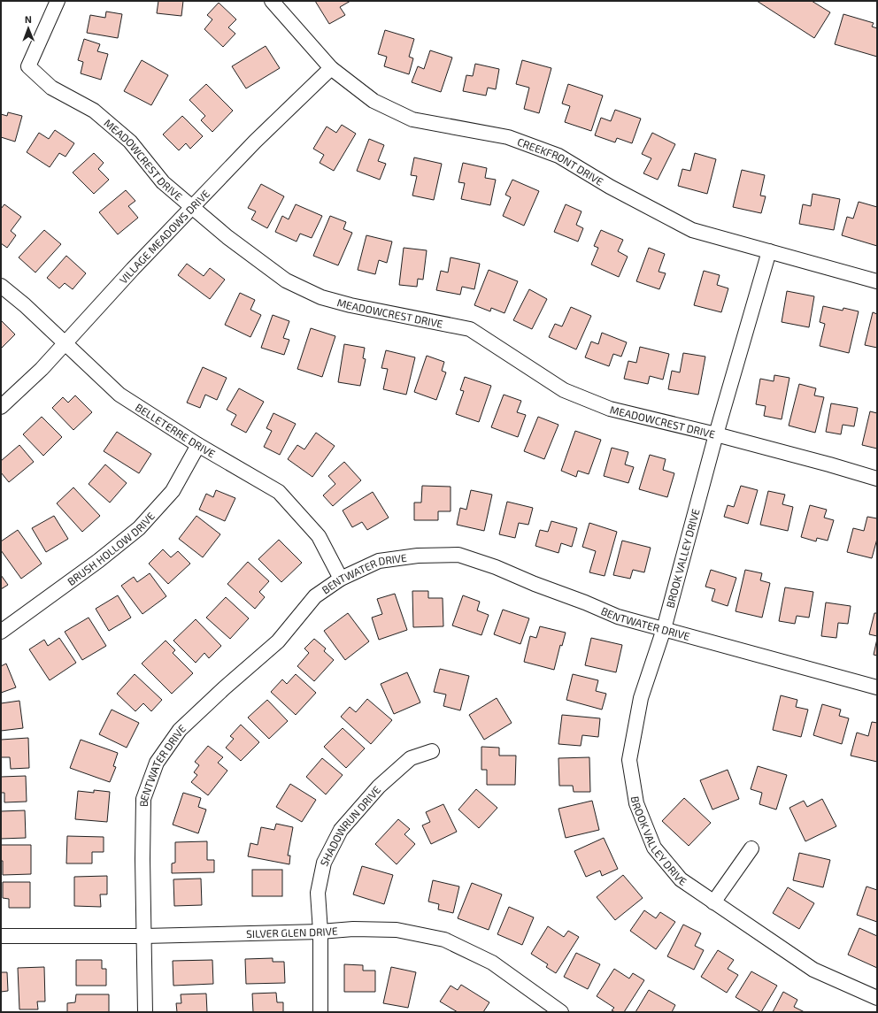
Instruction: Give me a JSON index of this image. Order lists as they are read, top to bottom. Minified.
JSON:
{"streets":{"street":["MEADOWCREST DRIVE","CREEKFRONT DRIVE","VILLAGE MEADOWS DRIVE","BELLETERRE DRIVE","BRUSH HOLLOW DRIVE","BROOK VALLEY DRIVE","BENTWATER DRIVE","SHADOWRUN DRIVE","SILVER GLEN DRIVE"]},"crossings":[["MEADOWCREST DRIVE","VILLAGE MEADOWS DRIVE"],["MEADOWCREST DRIVE","BROOK VALLEY DRIVE"],["CREEKFRONT DRIVE","VILLAGE MEADOWS DRIVE"],["CREEKFRONT DRIVE","BROOK VALLEY DRIVE"],["VILLAGE MEADOWS DRIVE","BELLETERRE DRIVE"],["BELLETERRE DRIVE","BRUSH HOLLOW DRIVE"],["BELLETERRE DRIVE","BENTWATER DRIVE"],["BROOK VALLEY DRIVE","BENTWATER DRIVE"],["BENTWATER DRIVE","SILVER GLEN DRIVE"],["SHADOWRUN DRIVE","SILVER GLEN DRIVE"]],"north":"top"}
